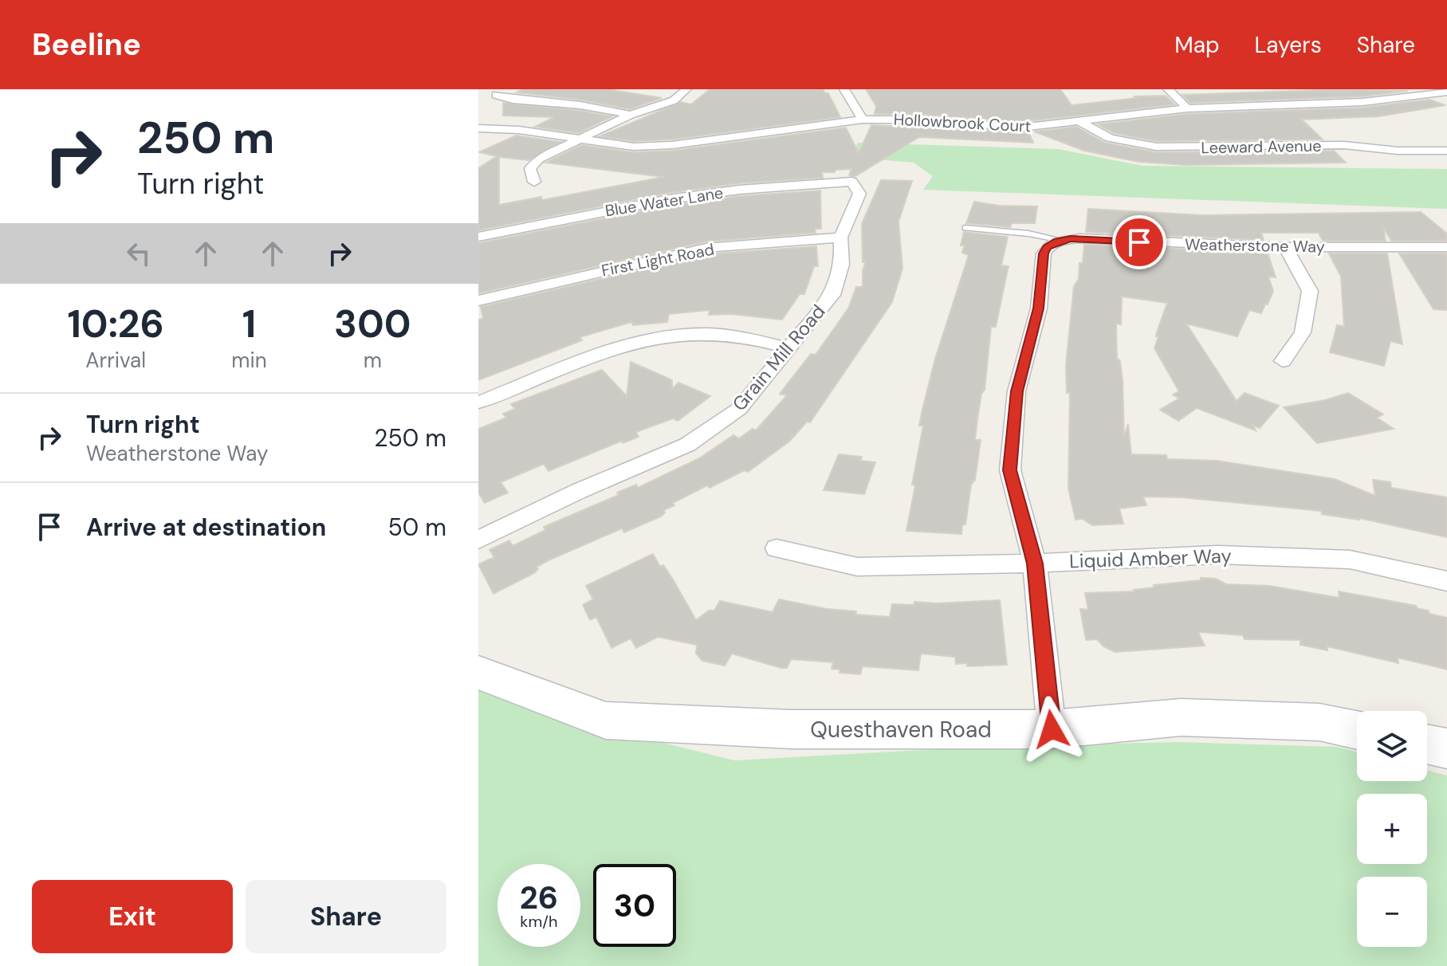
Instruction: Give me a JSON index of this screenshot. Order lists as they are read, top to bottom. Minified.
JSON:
{"streets":{"street":["Hollowbrook Court","Leeward Avenue","Blue Water Lane","Weatherstone Way","First Light Road","Grain Mill Road","Liquid Amber Way","Questhaven Road"]},"crossings":[["Hollowbrook Court","Leeward Avenue"],["Blue Water Lane","Grain Mill Road"],["First Light Road","Grain Mill Road"]],"page":{"header":"Beeline","nav":["Map","Layers","Share"],"turn":["250 m","Turn right"],"eta":["10:26","Arrival","1","min","300","m"],"list":[{"name":"Turn right","note":"Weatherstone Way","value":"250 m"},{"name":"Arrive at destination","value":"50 m"}],"map_buttons":["+","−"],"speed":"26 km/h","limit":"30","buttons":["Exit","Share"]}}
